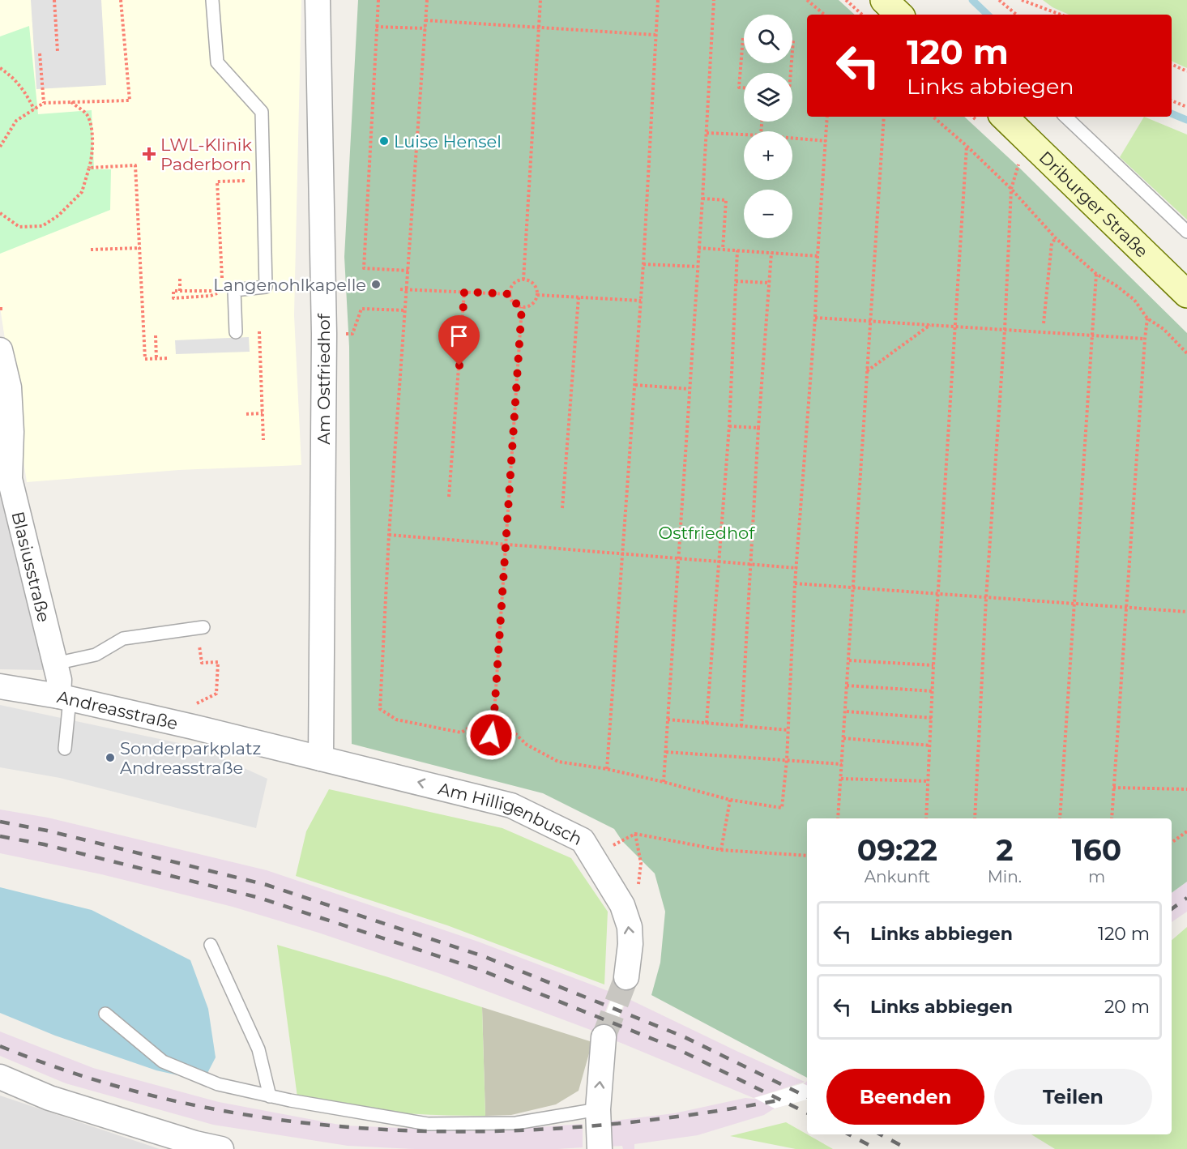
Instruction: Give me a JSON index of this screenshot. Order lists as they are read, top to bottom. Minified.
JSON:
{"streets":{"main road":["Driburger Straße"],"street":["Am Ostfriedhof","Blasiusstraße","Andreasstraße","Am Hilligenbusch"]},"crossings":[["Am Ostfriedhof","Andreasstraße"],["Am Ostfriedhof","Am Hilligenbusch"],["Blasiusstraße","Andreasstraße"],["Andreasstraße","Am Hilligenbusch"]],"one_way":["Am Hilligenbusch"],"parks":["Ostfriedhof"],"places":{"other":["Luise Hensel","Langenohlkapelle","Sonderparkplatz Andreasstraße"],"health":["LWL-Klinik Paderborn"]},"page":{"map_buttons":["+","−"],"turn":["120 m","Links abbiegen"],"eta":["09:22","Ankunft","2","Min.","160","m"],"list":[{"name":"Links abbiegen","value":"120 m"},{"name":"Links abbiegen","value":"20 m"}],"buttons":["Beenden","Teilen"]}}
